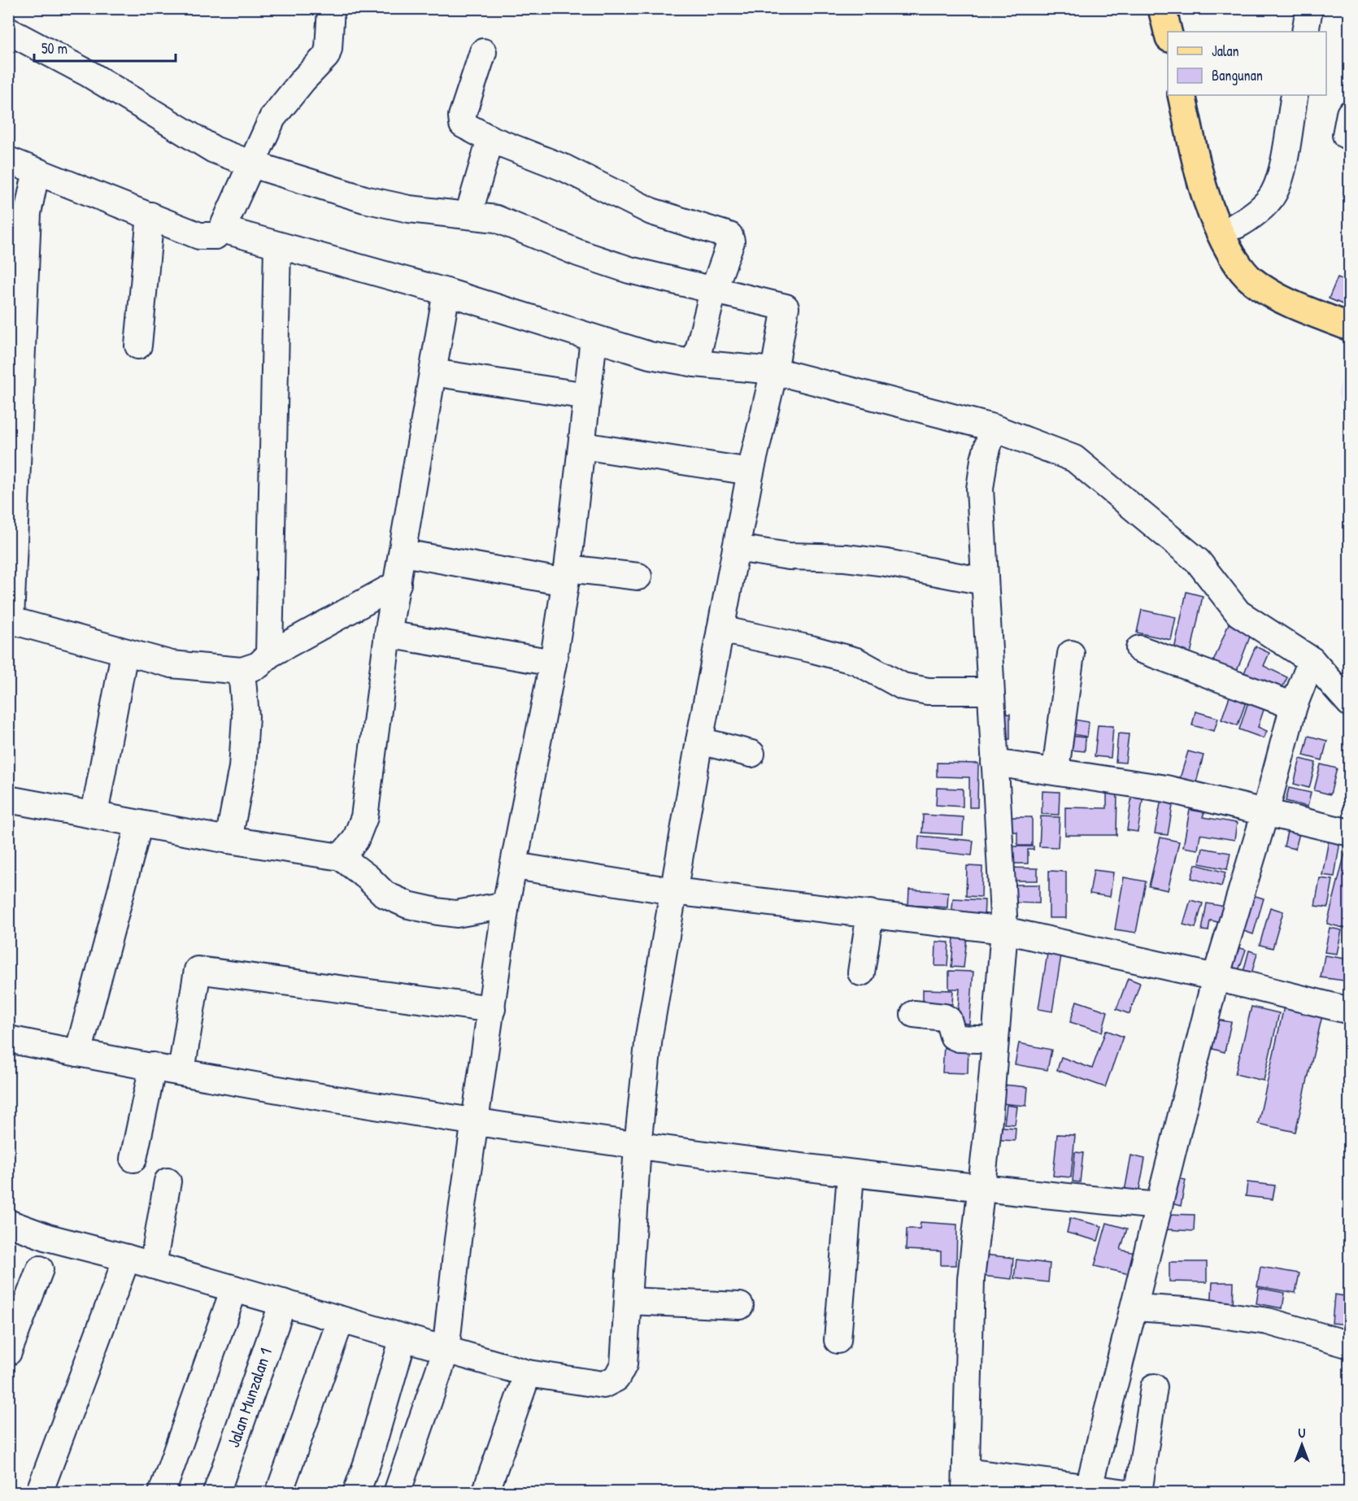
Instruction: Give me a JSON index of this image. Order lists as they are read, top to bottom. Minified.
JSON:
{"streets":{"street":["Jalan Munzalan 1"]},"legend":["Jalan","Bangunan"],"scale_bar":"50 m","north":"top"}
